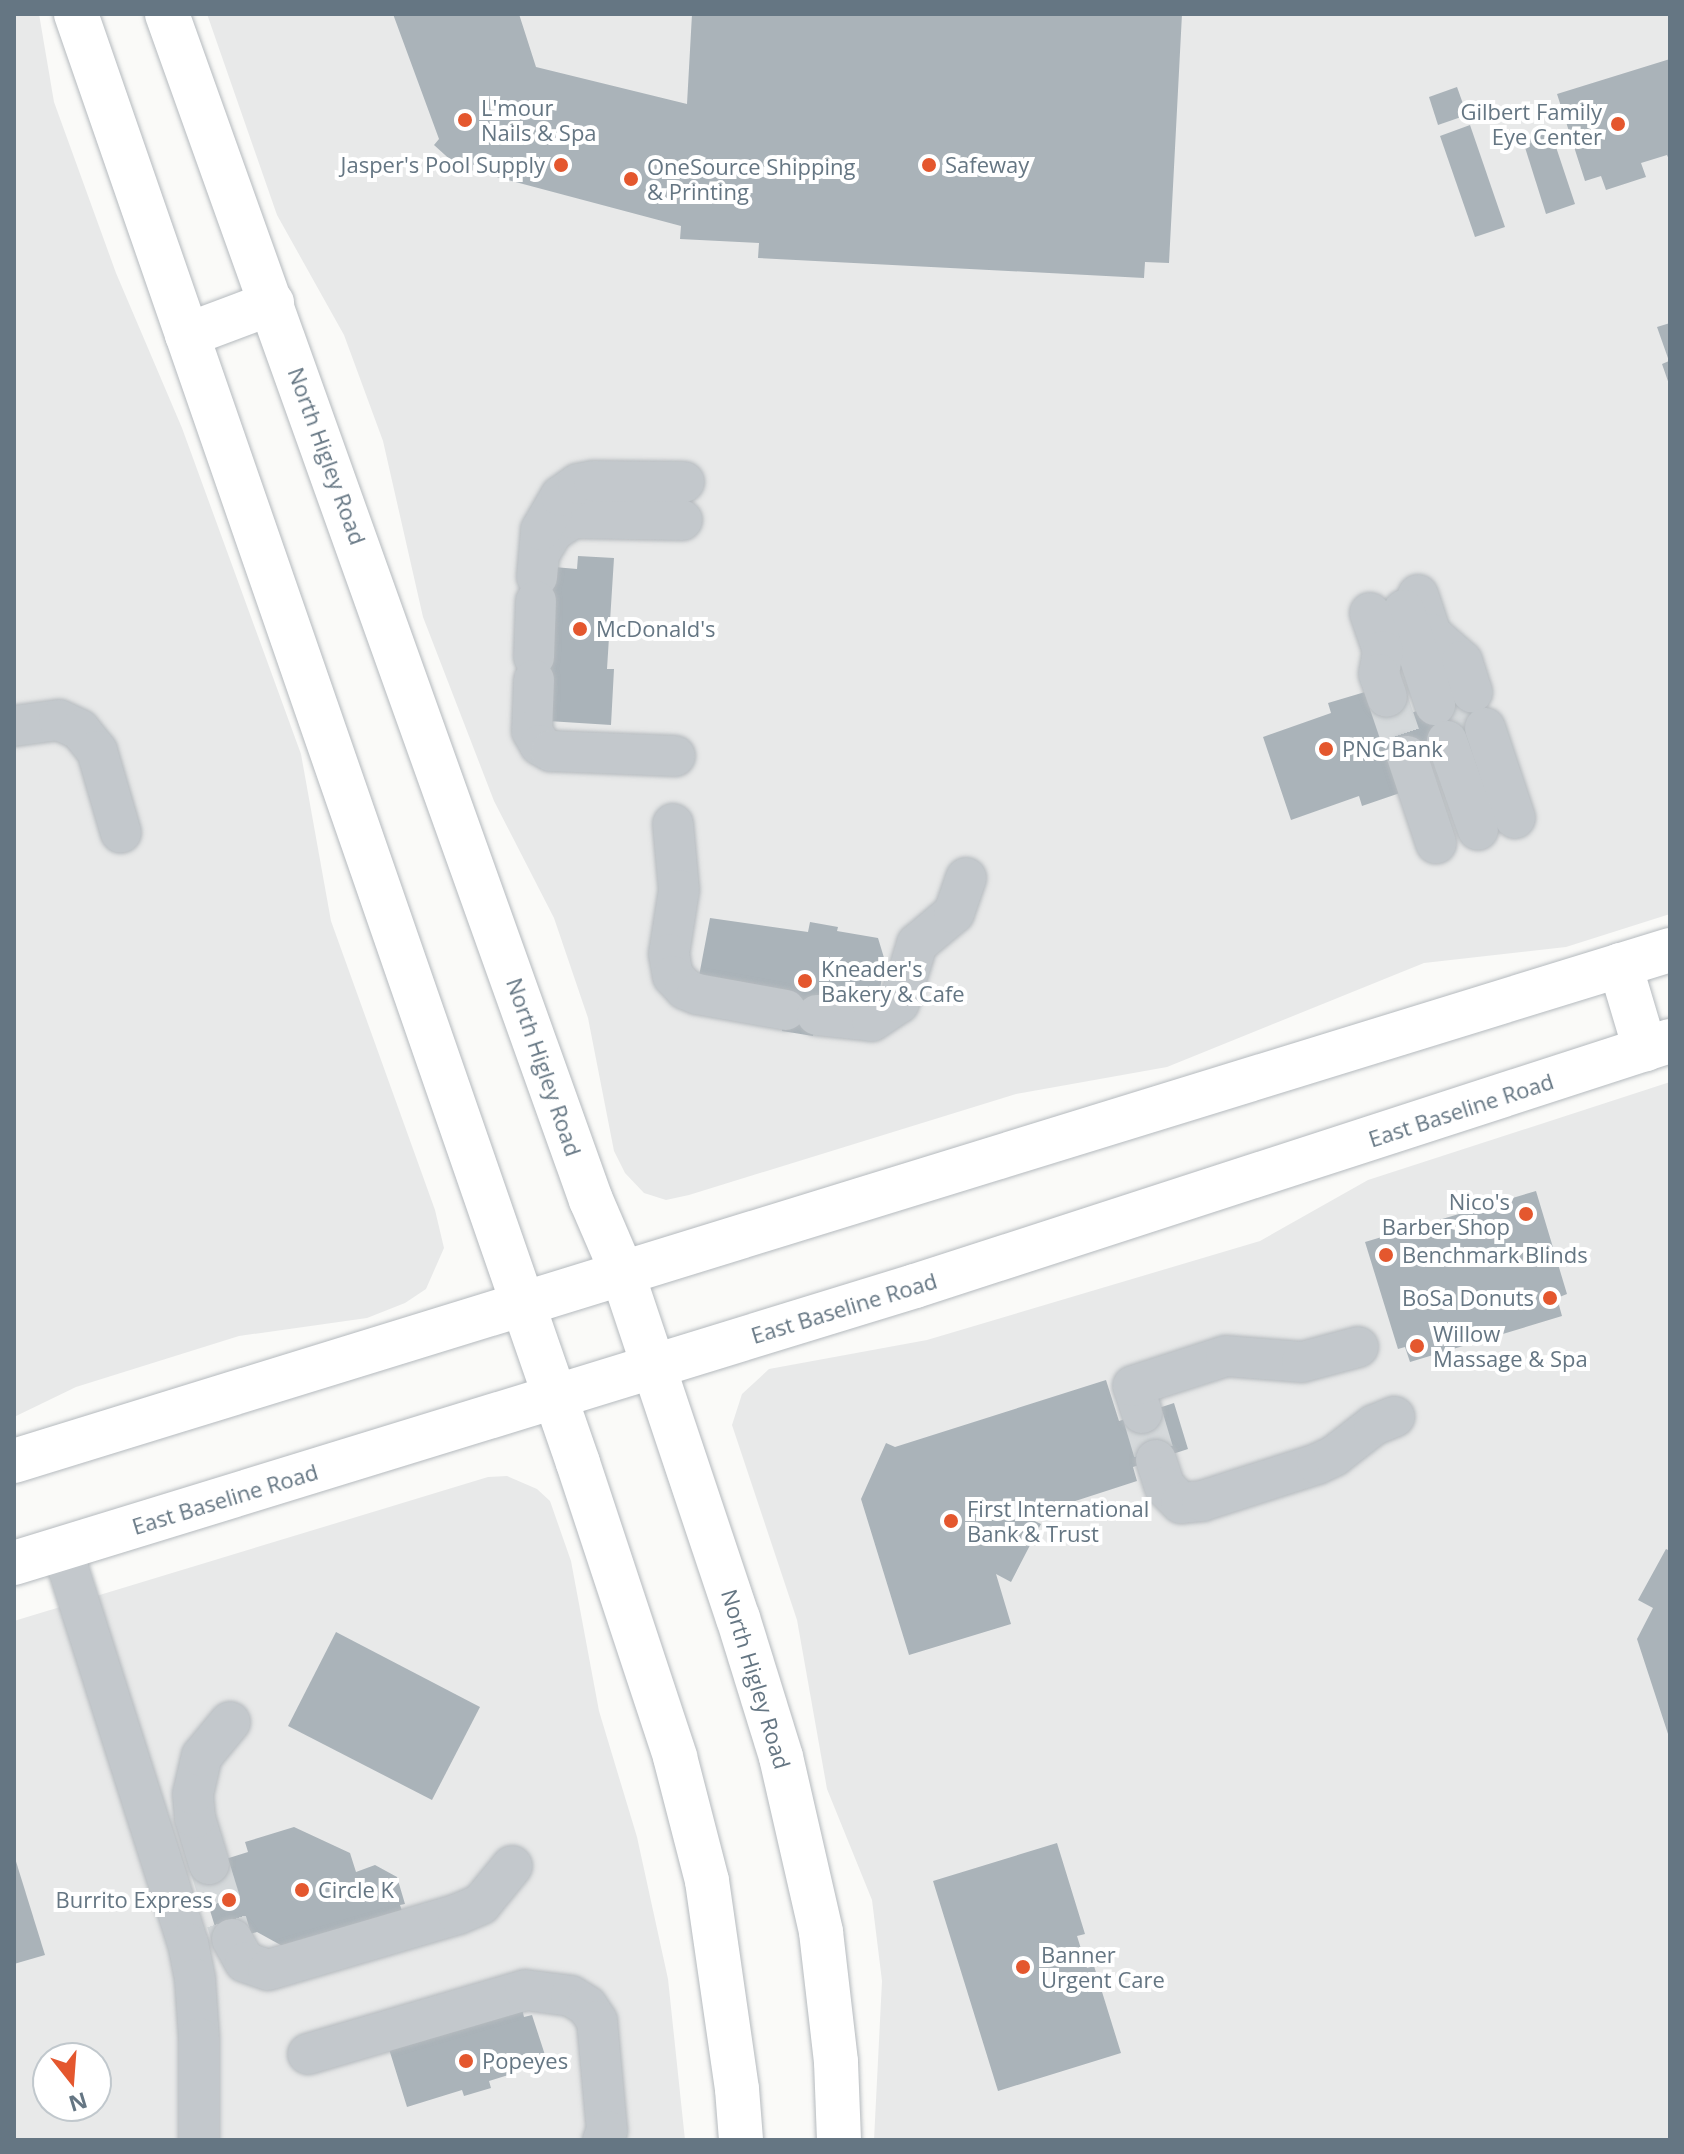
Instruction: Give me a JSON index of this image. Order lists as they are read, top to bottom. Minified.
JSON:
{"streets":{"main road":["North Higley Road","East Baseline Road"]},"crossings":[["North Higley Road","East Baseline Road"]],"places":["L'mour Nails & Spa","Gilbert Family Eye Center","Jasper's Pool Supply","Safeway","OneSource Shipping & Printing","McDonald's","PNC Bank","Kneader's Bakery & Cafe","Nico's Barber Shop","Benchmark Blinds","BoSa Donuts","Willow Massage & Spa","First International Bank & Trust","Circle K","Burrito Express","Banner Urgent Care","Popeyes"],"north":"bottom"}
